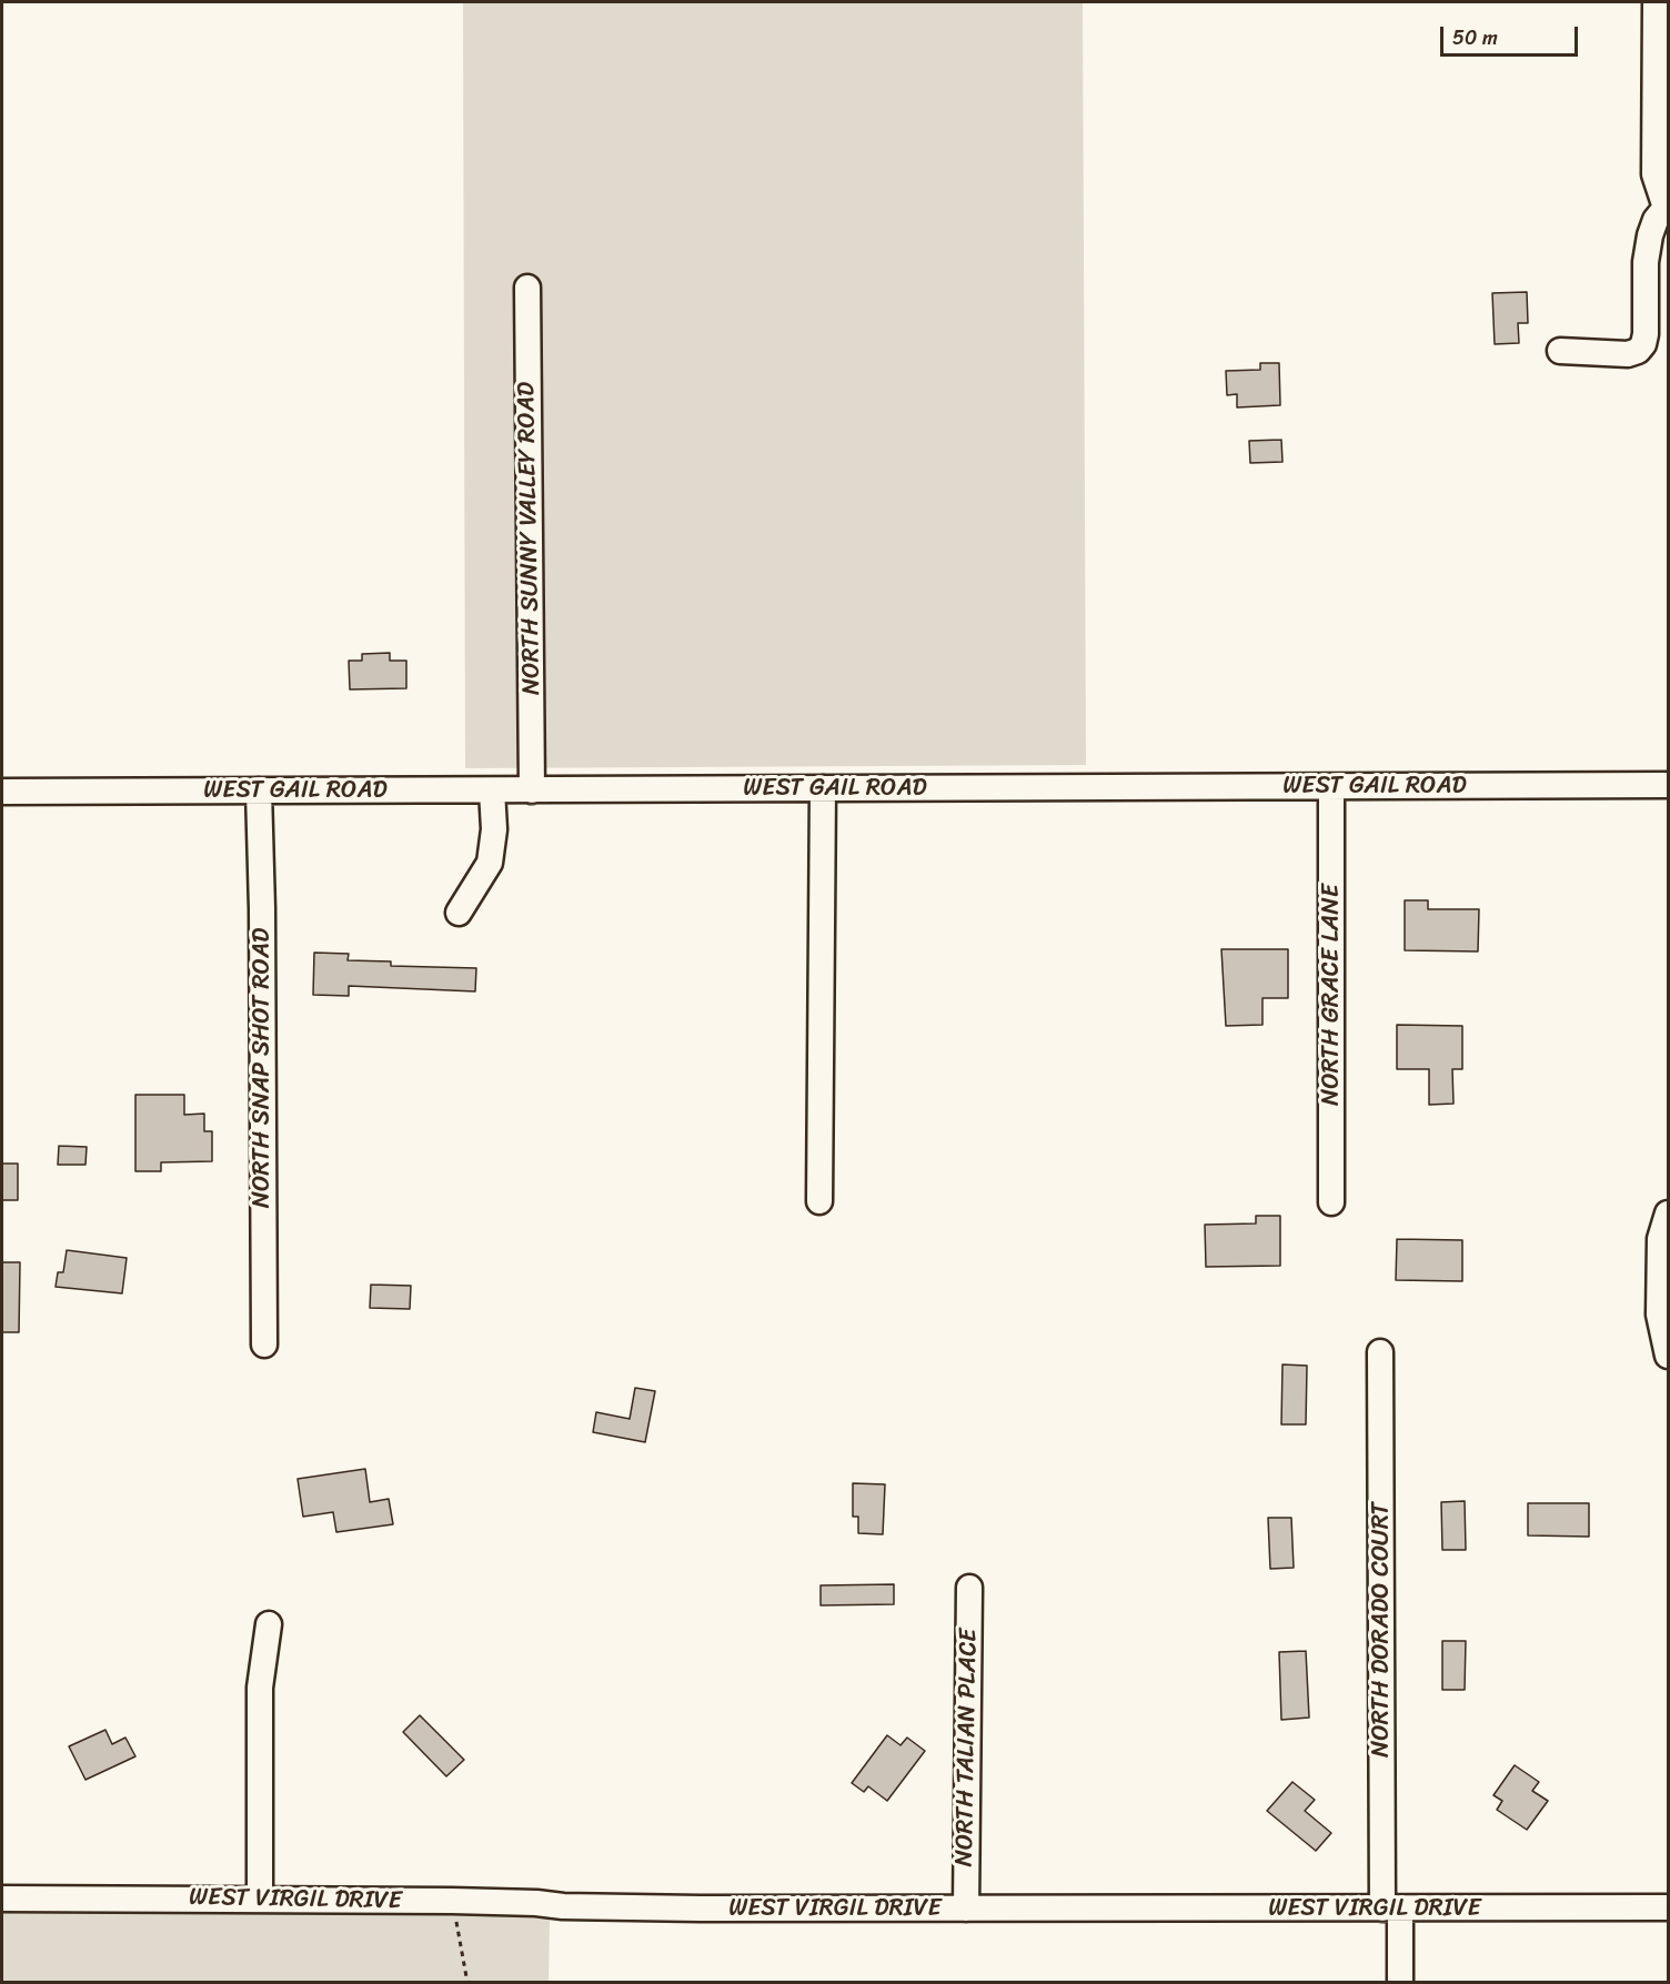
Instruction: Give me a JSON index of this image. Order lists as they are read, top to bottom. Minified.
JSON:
{"streets":{"street":["NORTH SUNNY VALLEY ROAD","WEST GAIL ROAD","NORTH GRACE LANE","NORTH SNAP SHOT ROAD","NORTH DORADO COURT","NORTH TALIAN PLACE","WEST VIRGIL DRIVE"]},"crossings":[["NORTH SUNNY VALLEY ROAD","WEST GAIL ROAD"],["WEST GAIL ROAD","NORTH GRACE LANE"],["WEST GAIL ROAD","NORTH SNAP SHOT ROAD"],["NORTH DORADO COURT","WEST VIRGIL DRIVE"],["NORTH TALIAN PLACE","WEST VIRGIL DRIVE"]],"scale_bar":"50 m"}
